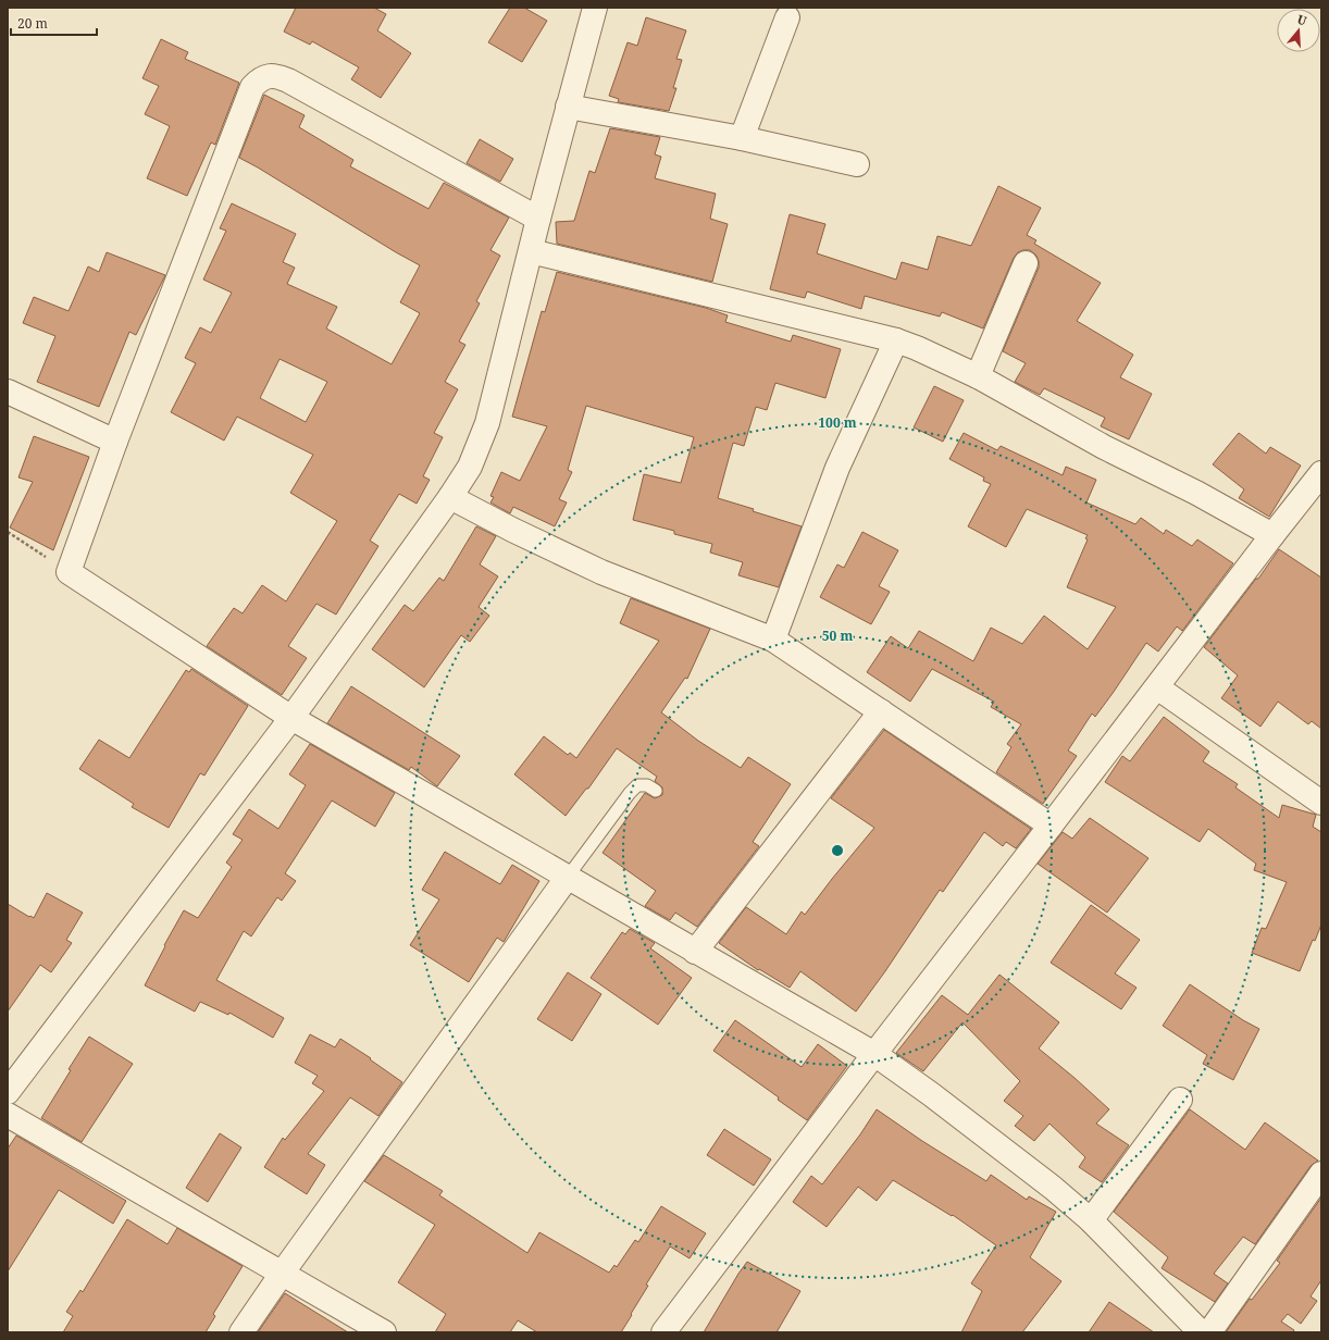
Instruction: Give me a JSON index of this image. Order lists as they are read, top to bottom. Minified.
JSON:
{"scale_bar":"20 m","north":"top","rings":["100 m","50 m"]}
